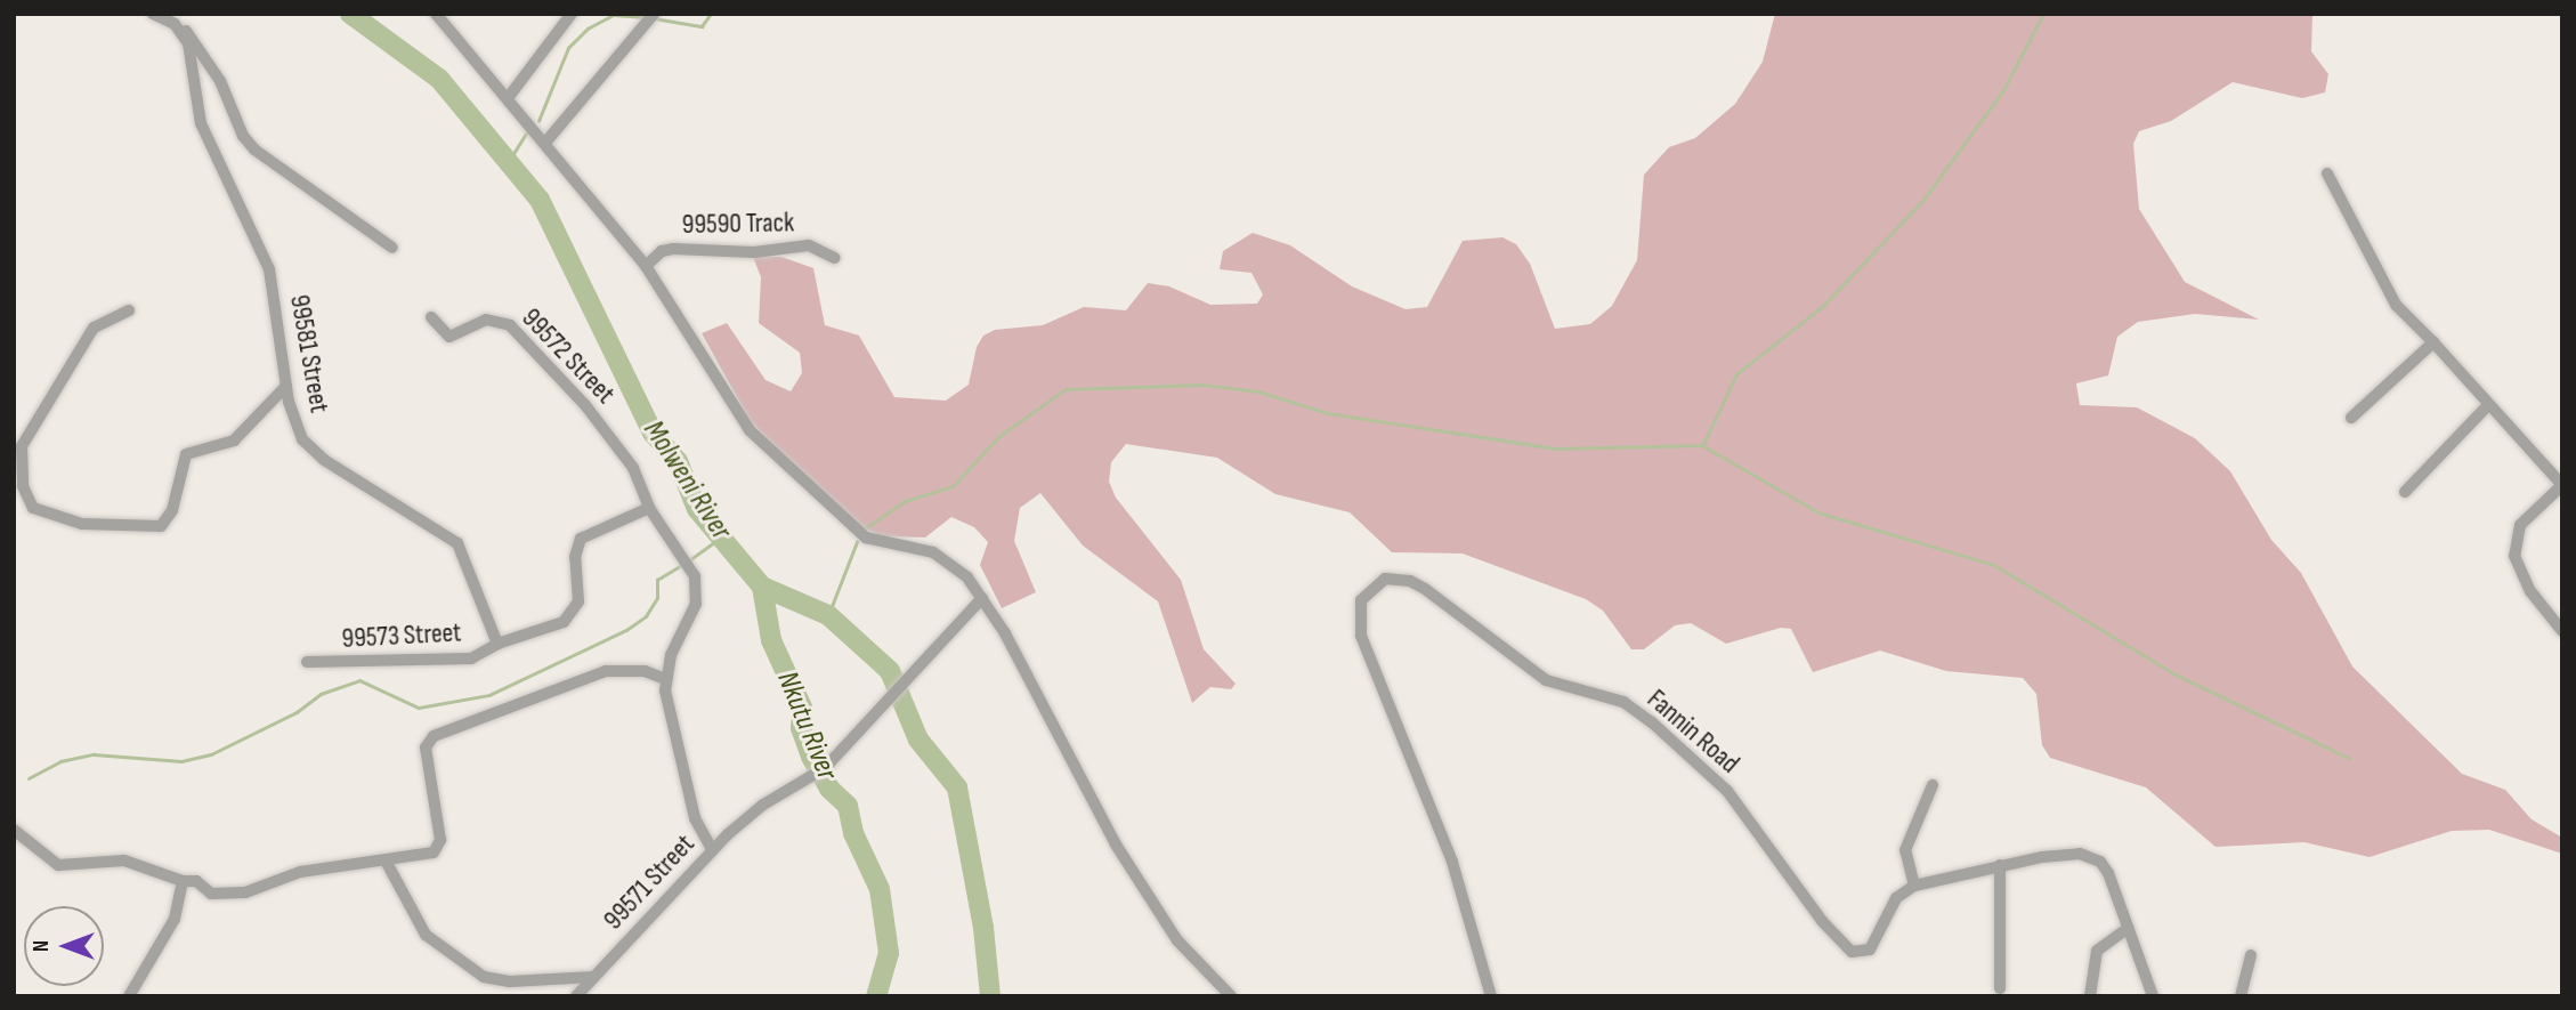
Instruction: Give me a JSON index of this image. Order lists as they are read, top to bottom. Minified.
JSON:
{"streets":{"street":["99590 Track","99581 Street","99572 Street","99573 Street","Fannin Road","99571 Street"]},"crossings":[["99581 Street","99573 Street"],["99572 Street","99573 Street"]],"water":["Molweni River","Nkutu River"],"north":"left"}
